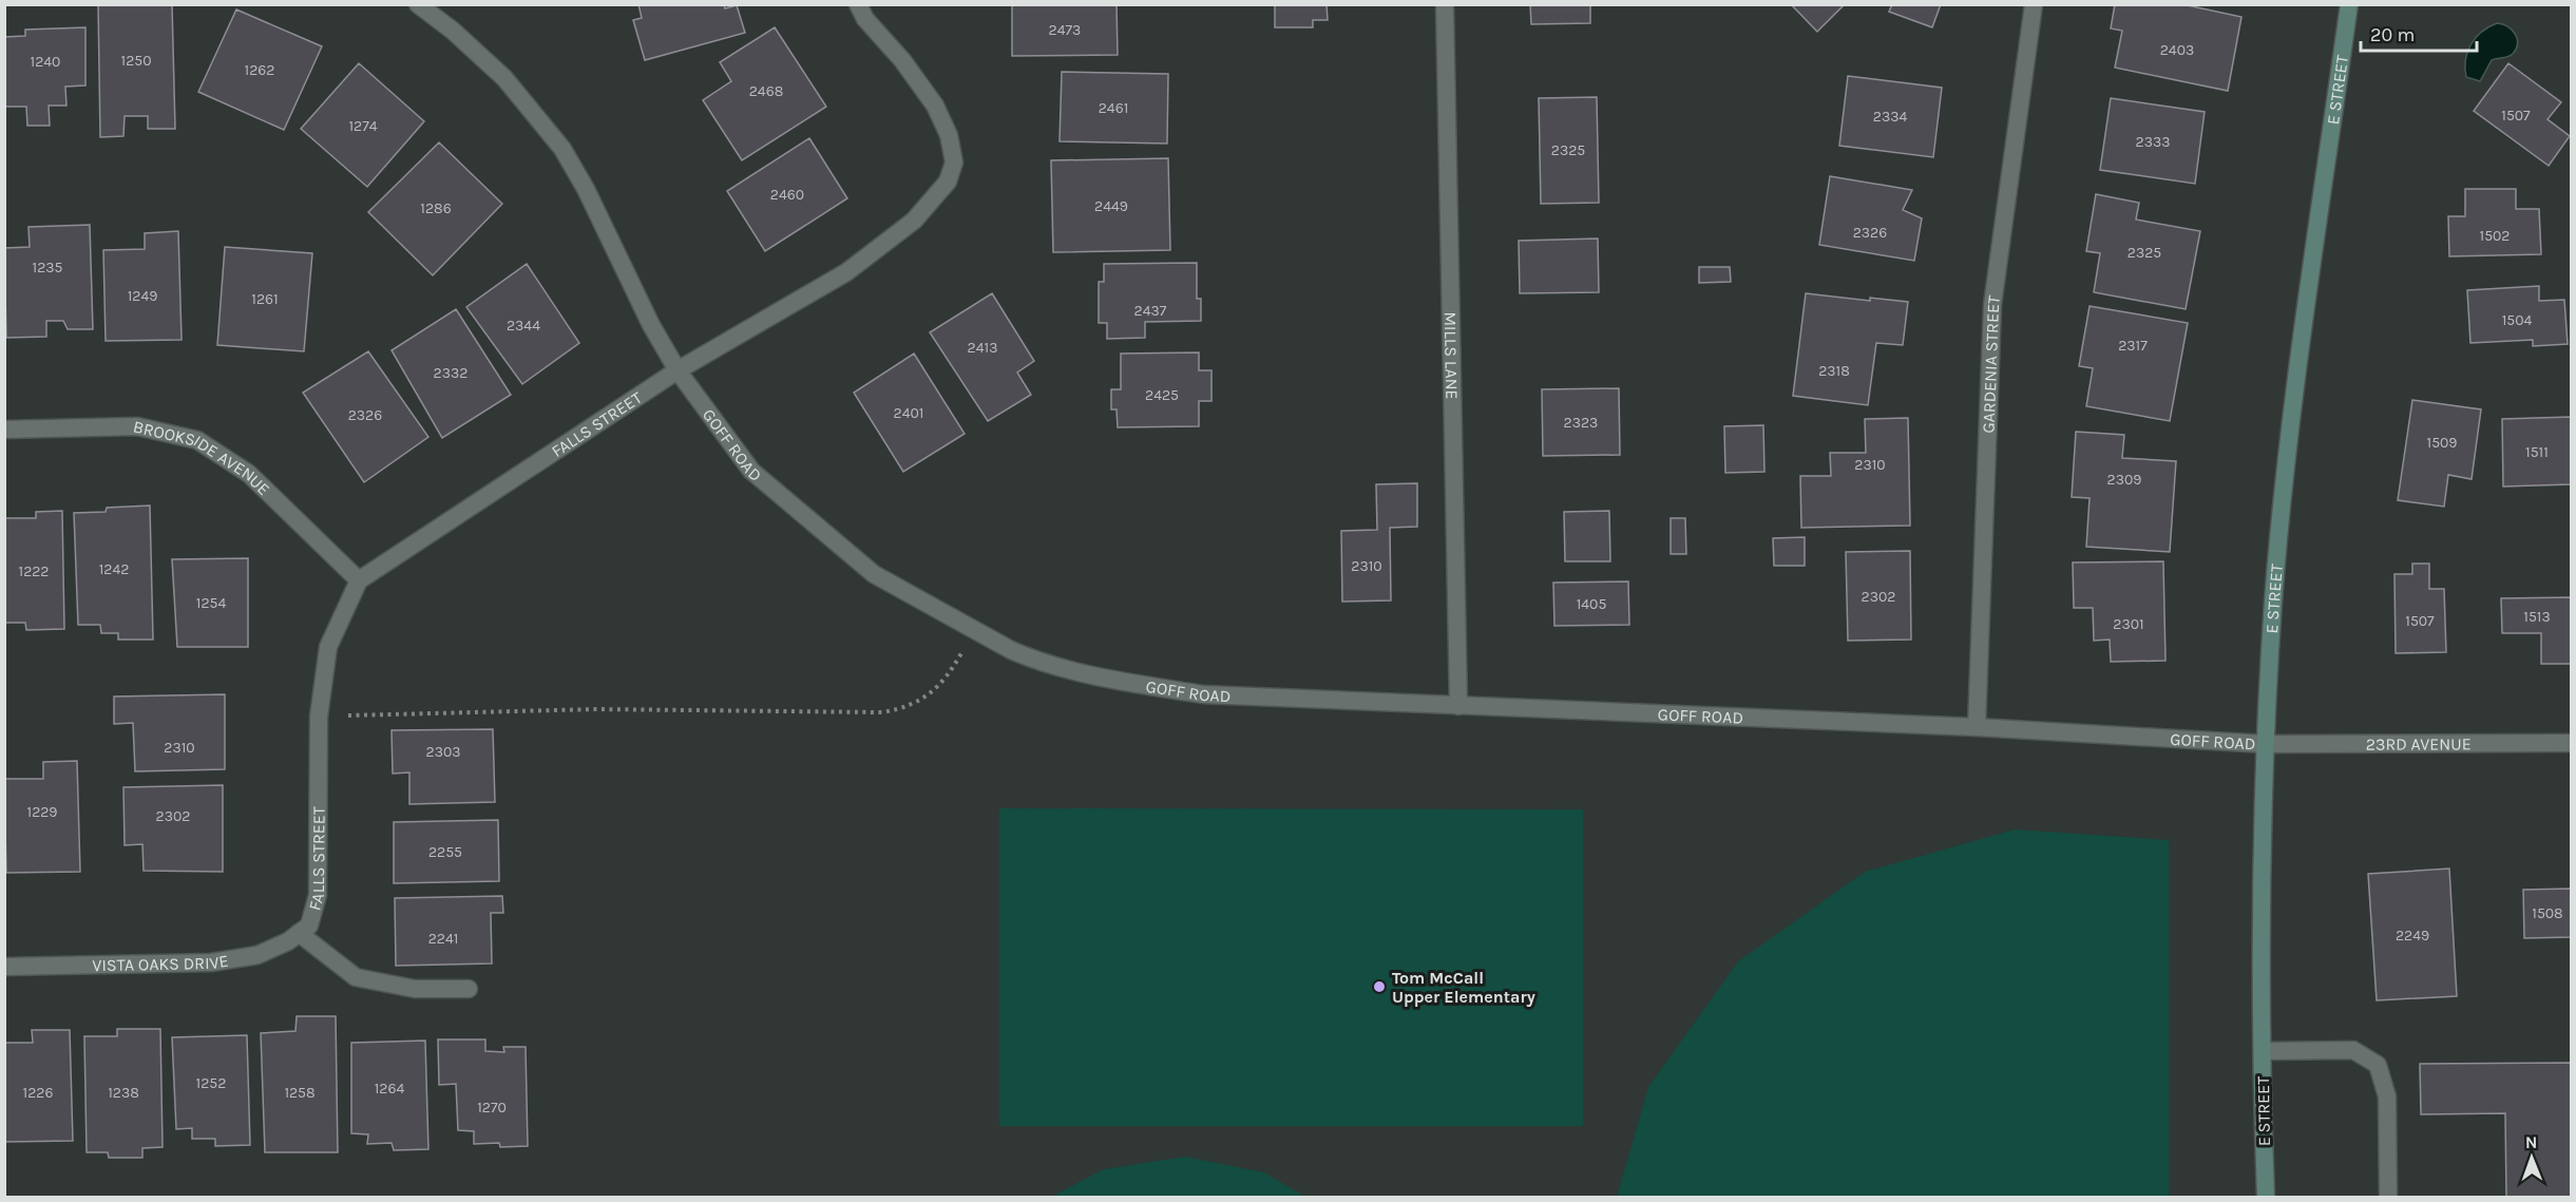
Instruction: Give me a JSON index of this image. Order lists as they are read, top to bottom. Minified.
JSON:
{"streets":{"main road":["E STREET"],"street":["MILLS LANE","GARDENIA STREET","FALLS STREET","GOFF ROAD","BROOKSIDE AVENUE","23RD AVENUE","VISTA OAKS DRIVE"]},"crossings":[["E STREET","GOFF ROAD"],["E STREET","23RD AVENUE"],["MILLS LANE","GOFF ROAD"],["GARDENIA STREET","GOFF ROAD"],["FALLS STREET","GOFF ROAD"],["FALLS STREET","BROOKSIDE AVENUE"],["FALLS STREET","VISTA OAKS DRIVE"],["GOFF ROAD","23RD AVENUE"]],"places":["Tom McCall Upper Elementary"],"house_numbers":["2473","2403","1250","1240","1262","2468","2461","1507","2334","1274","2333","2325","2460","2449","1286","2326","1502","2325","1235","1249","1261","2437","1504","2344","2317","2413","2318","2332","2425","2401","2326","2323","1509","1511","2310","2309","2310","1242","1222","2302","1254","1405","1513","1507","2301","2310","2303","1229","2302","2255","1508","2249","2241","1252","1264","1226","1238","1258","1270"],"scale_bar":"20 m","north":"top"}
